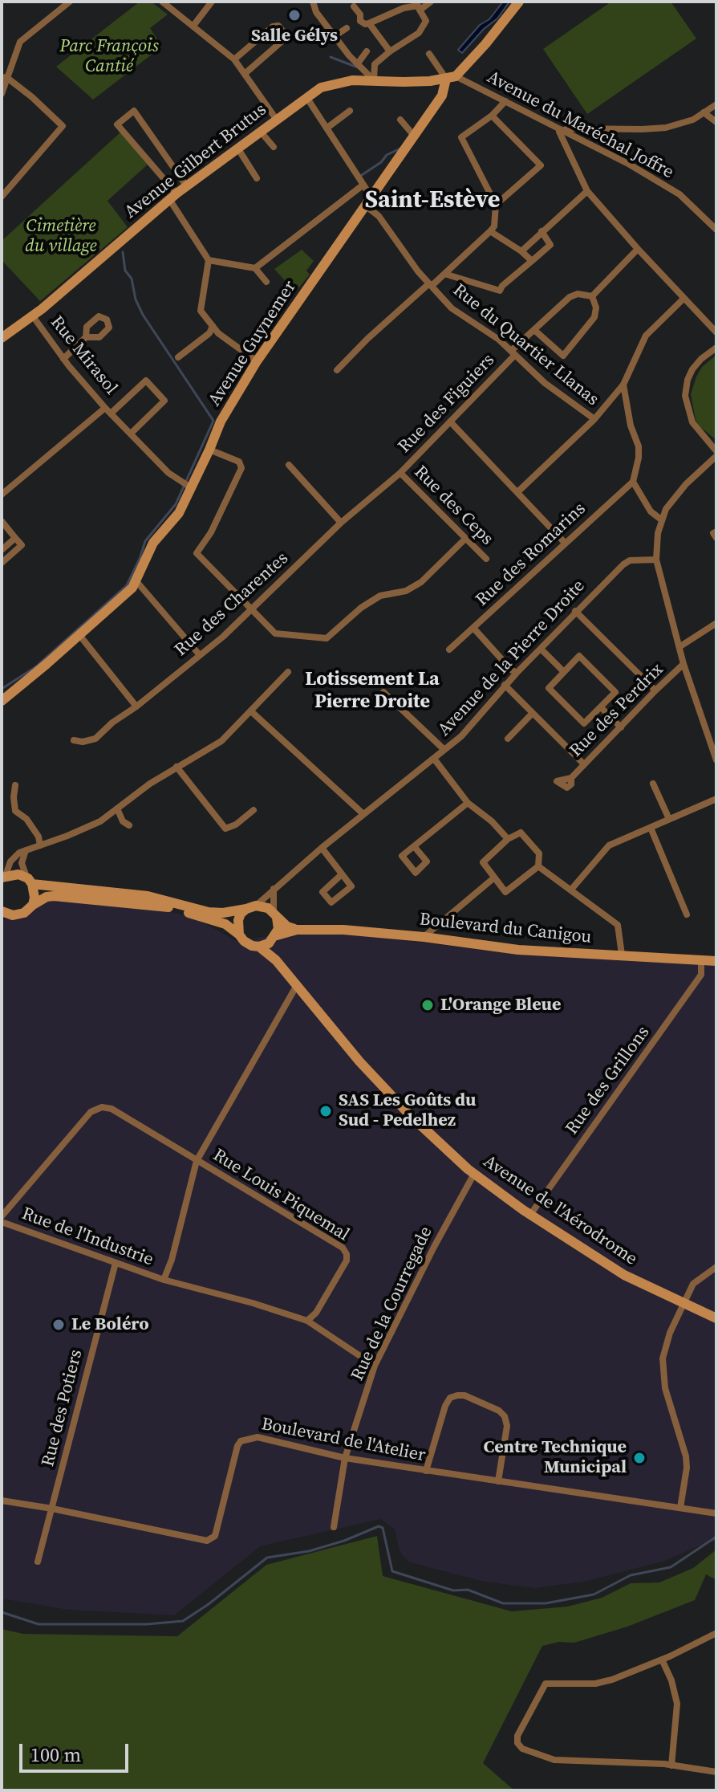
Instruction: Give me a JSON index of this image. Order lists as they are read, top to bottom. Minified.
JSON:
{"streets":{"main road":["Avenue Gilbert Brutus","Avenue Guynemer","Boulevard du Canigou","Avenue de l'Aérodrome"],"street":["Avenue du Maréchal Joffre","Rue du Quartier Llanas","Rue Mirasol","Rue des Figuiers","Rue des Ceps","Rue des Romarins","Rue des Charentes","Avenue de la Pierre Droite","Rue des Perdrix","Rue des Grillons","Rue Louis Piquemal","Rue de l'Industrie","Rue de la Courregade","Rue des Potiers","Boulevard de l'Atelier"]},"crossings":[["Avenue du Maréchal Joffre","Avenue Gilbert Brutus"],["Avenue du Maréchal Joffre","Avenue Guynemer"],["Avenue Gilbert Brutus","Avenue Guynemer"],["Avenue Gilbert Brutus","Rue du Quartier Llanas"],["Avenue Gilbert Brutus","Rue Mirasol"],["Avenue Guynemer","Rue du Quartier Llanas"],["Avenue Guynemer","Rue Mirasol"],["Rue du Quartier Llanas","Rue des Figuiers"],["Rue des Figuiers","Rue des Ceps"],["Rue des Figuiers","Rue des Charentes"],["Rue des Ceps","Rue des Charentes"],["Avenue de la Pierre Droite","Boulevard du Canigou"],["Avenue de la Pierre Droite","Avenue de l'Aérodrome"],["Boulevard du Canigou","Rue des Grillons"],["Boulevard du Canigou","Avenue de l'Aérodrome"],["Rue des Grillons","Avenue de l'Aérodrome"],["Rue Louis Piquemal","Avenue de l'Aérodrome"],["Rue Louis Piquemal","Rue de l'Industrie"],["Avenue de l'Aérodrome","Rue de la Courregade"],["Rue de l'Industrie","Rue des Potiers"],["Rue de la Courregade","Boulevard de l'Atelier"],["Rue des Potiers","Boulevard de l'Atelier"]],"districts":["Saint-Estève","Lotissement La Pierre Droite"],"parks":["Parc François Cantié","Cimetière du village"],"places":["Salle Gélys","L'Orange Bleue","SAS Les Goûts du Sud - Pedelhez","Le Boléro","Centre Technique Municipal"],"scale_bar":"100 m"}
